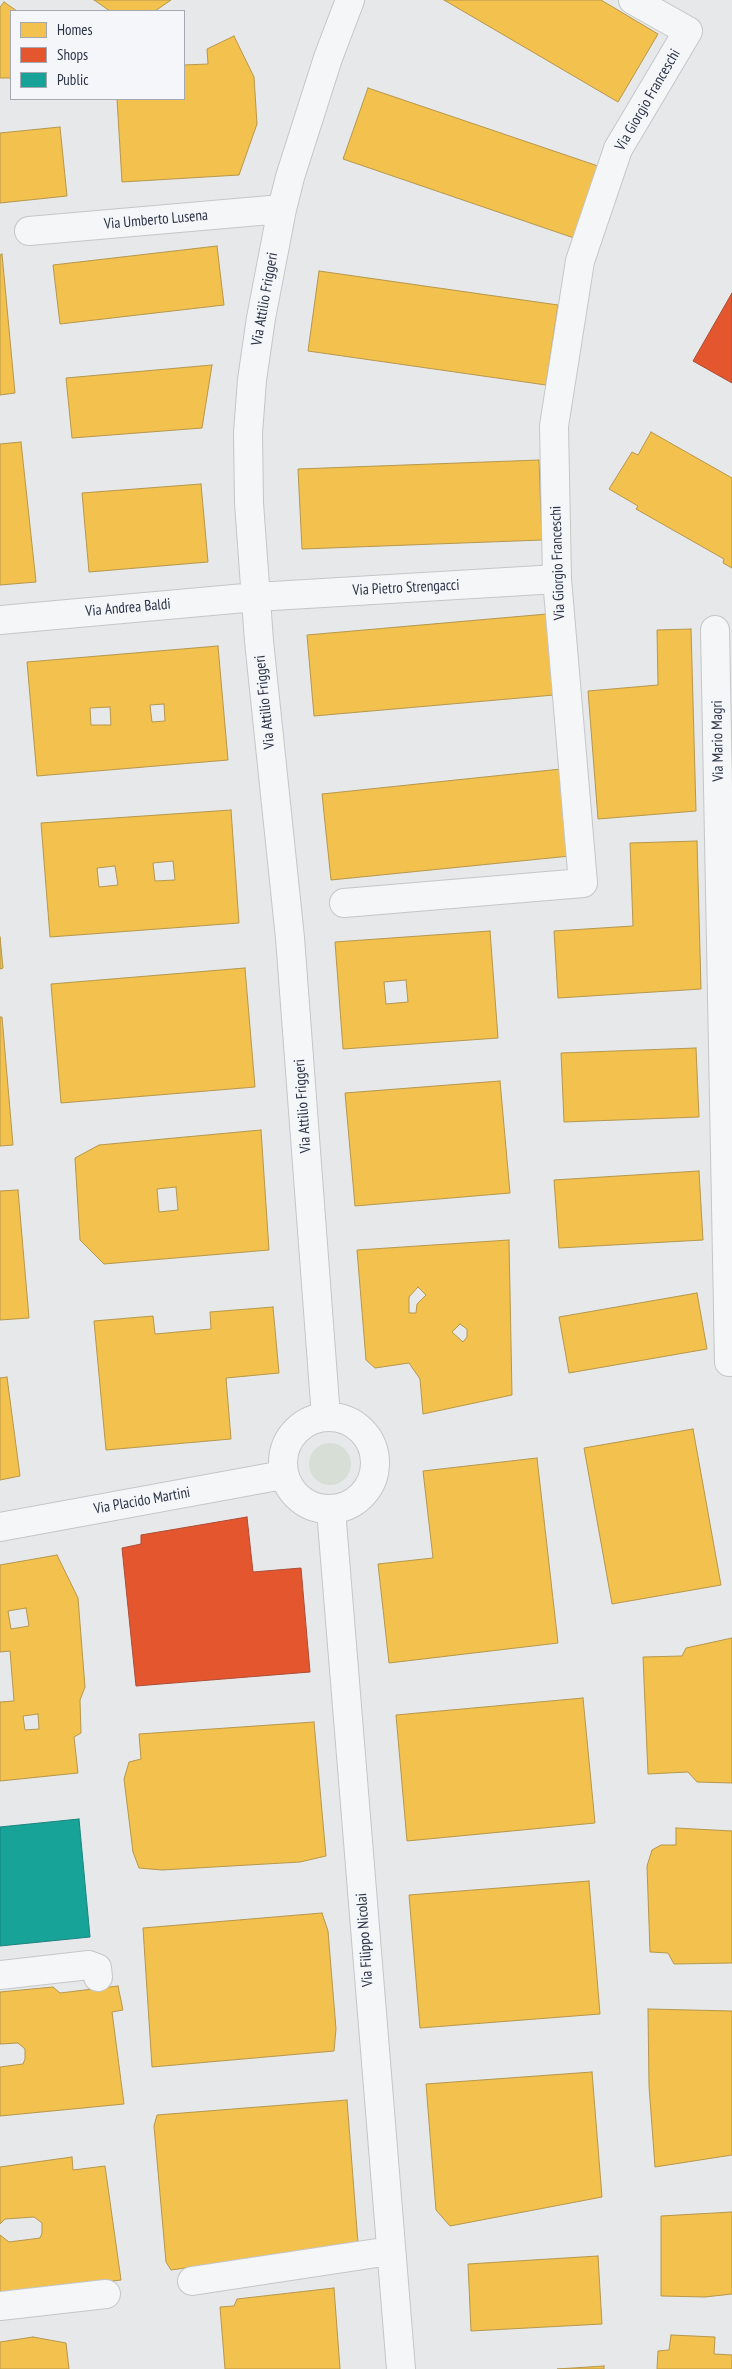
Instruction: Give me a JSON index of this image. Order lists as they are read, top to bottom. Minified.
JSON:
{"streets":{"street":["Via Giorgio Franceschi","Via Umberto Lusena","Via Attilio Friggeri","Via Pietro Strengacci","Via Andrea Baldi","Via Mario Magri","Via Placido Martini","Via Filippo Nicolai"]},"crossings":[["Via Giorgio Franceschi","Via Pietro Strengacci"],["Via Umberto Lusena","Via Attilio Friggeri"],["Via Attilio Friggeri","Via Pietro Strengacci"],["Via Attilio Friggeri","Via Andrea Baldi"],["Via Attilio Friggeri","Via Placido Martini"],["Via Attilio Friggeri","Via Filippo Nicolai"],["Via Pietro Strengacci","Via Andrea Baldi"],["Via Placido Martini","Via Filippo Nicolai"]],"legend":["Homes","Shops","Public"]}
